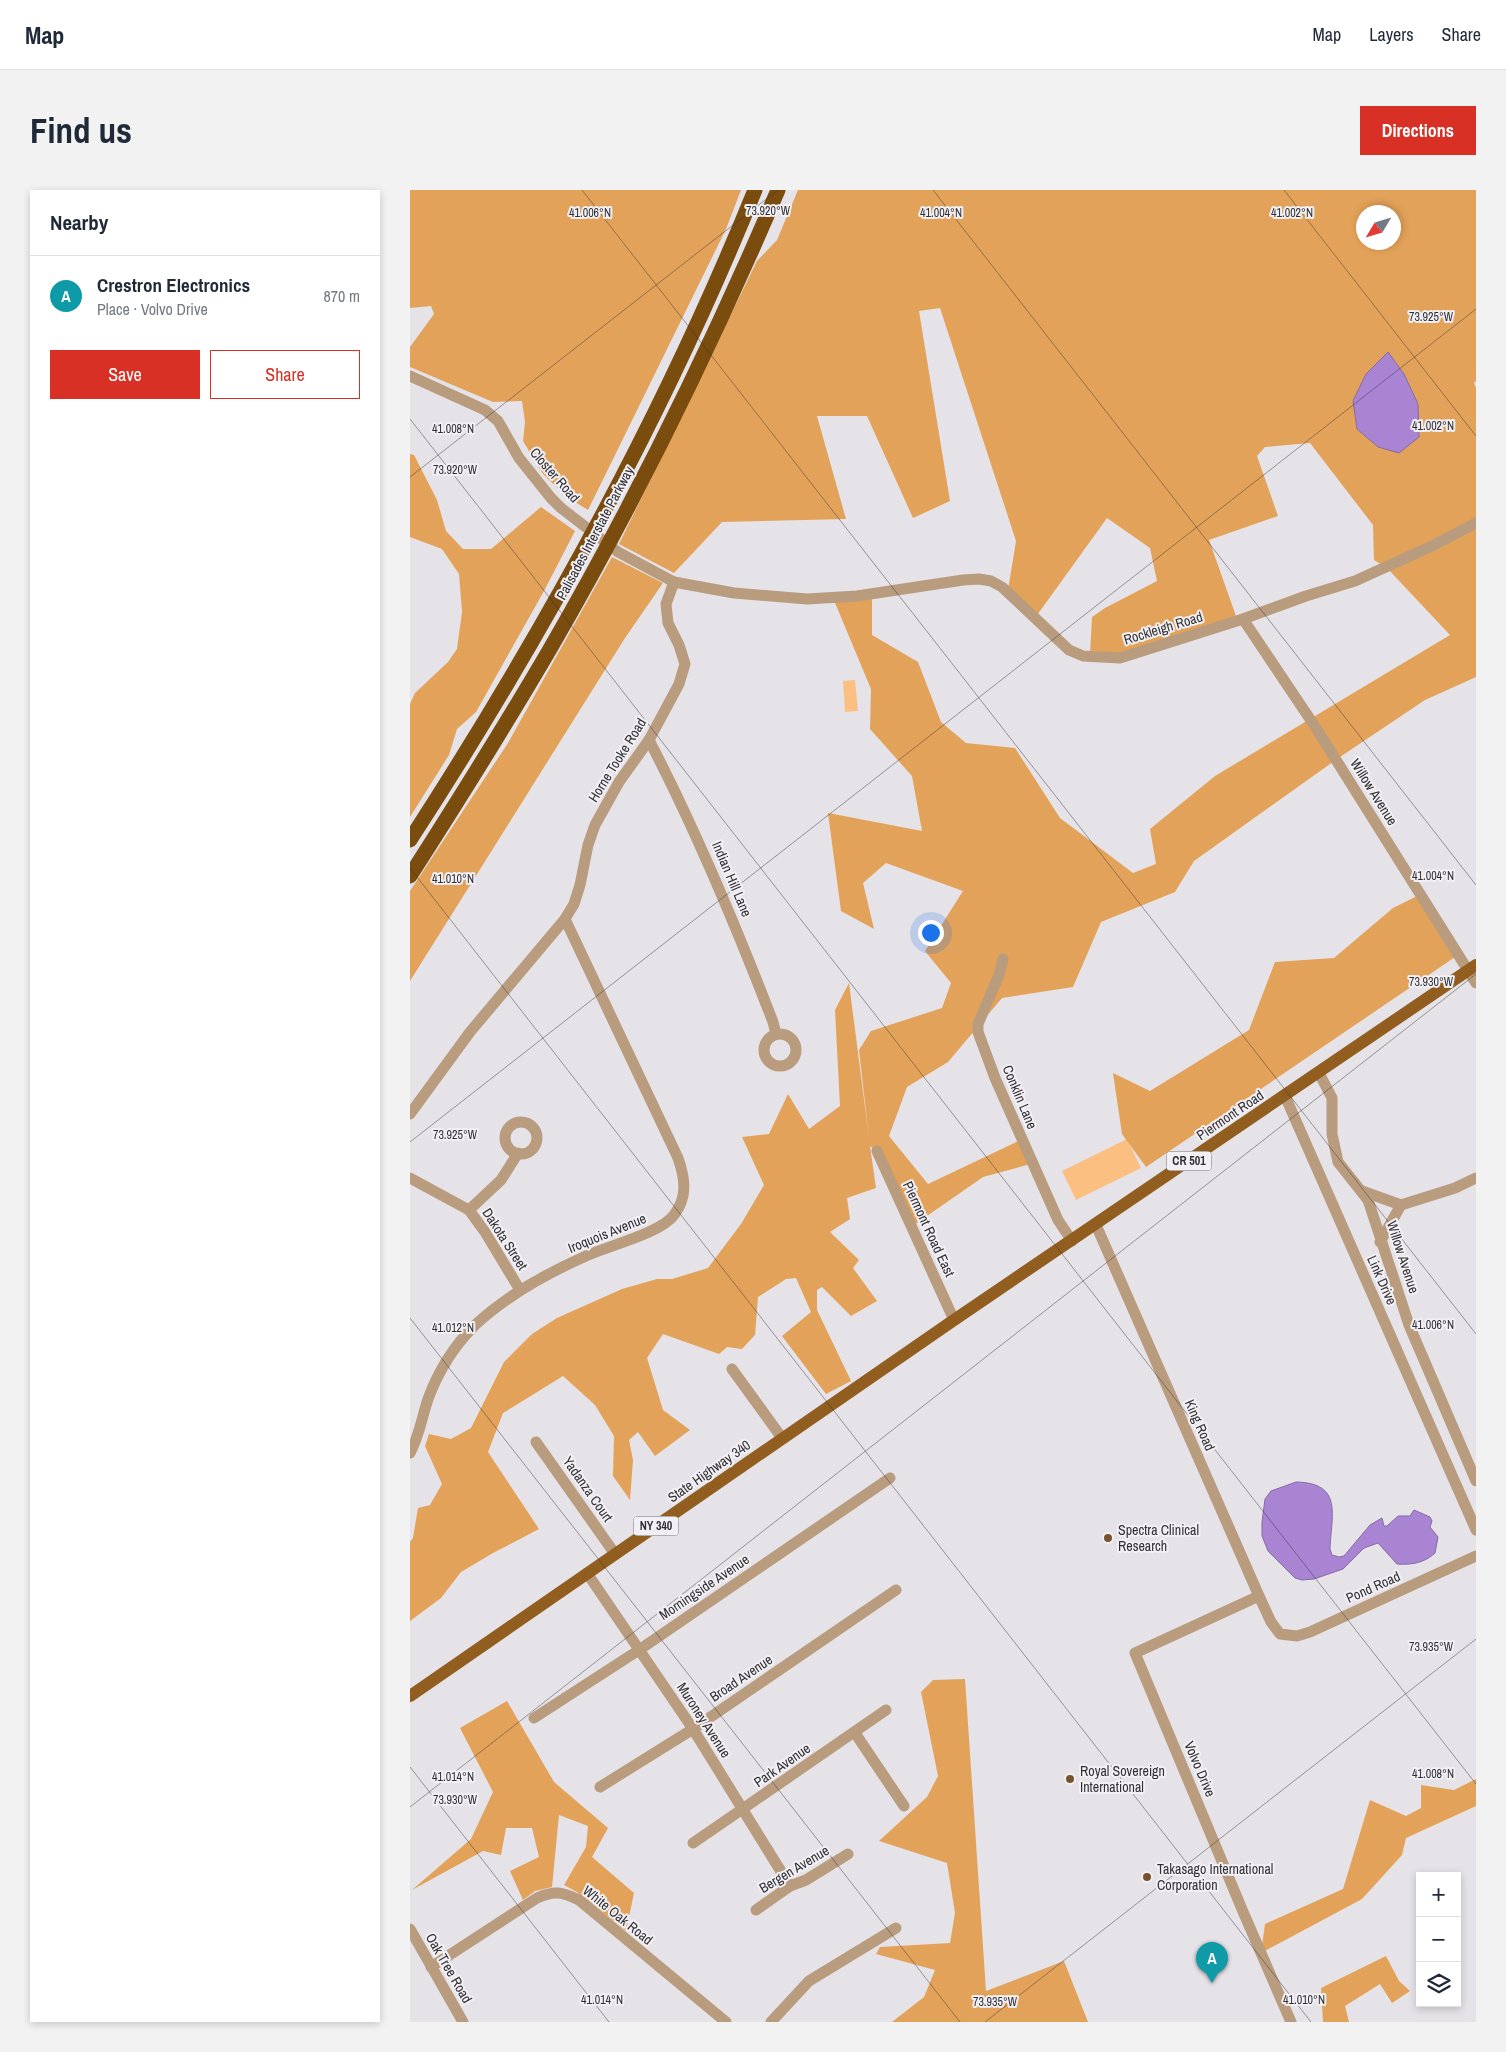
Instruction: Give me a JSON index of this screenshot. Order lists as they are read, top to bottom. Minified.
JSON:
{"streets":{"highway":["Palisades Interstate Parkway"],"main road":["Piermont Road","CR 501","State Highway 340","NY 340"],"street":["Closter Road","Rockleigh Road","Horne Tooke Road","Willow Avenue","Indian Hill Lane","Conklin Lane","Piermont Road East","Iroquois Avenue","Dakota Street","Link Drive","King Road","Yadanza Court","Morningside Avenue","Pond Road","Broad Avenue","Muroney Avenue","Park Avenue","Volvo Drive","Bergen Avenue","White Oak Road","Oak Tree Road"]},"crossings":[["Closter Road","Rockleigh Road"],["Closter Road","Horne Tooke Road"],["Rockleigh Road","Willow Avenue"],["Horne Tooke Road","Indian Hill Lane"],["Horne Tooke Road","Iroquois Avenue"],["Willow Avenue","Piermont Road"],["Conklin Lane","Piermont Road"],["Piermont Road","Piermont Road East"],["Piermont Road","Link Drive"],["Piermont Road","King Road"],["Piermont Road","State Highway 340"],["Iroquois Avenue","Dakota Street"],["King Road","Pond Road"],["King Road","Volvo Drive"],["State Highway 340","Yadanza Court"],["State Highway 340","Muroney Avenue"],["Morningside Avenue","Muroney Avenue"],["Broad Avenue","Muroney Avenue"],["Muroney Avenue","Park Avenue"],["Muroney Avenue","Bergen Avenue"],["White Oak Road","Oak Tree Road"]],"places":["Spectra Clinical Research","Royal Sovereign International","Takasago International Corporation"],"north":"bottom left","page":{"header":"Map","nav":["Map","Layers","Share"],"buttons":["Directions",["Save","Share"]],"title":"Find us","heading":"Nearby","list":[{"mark":"A","name":"Crestron Electronics","note":"Place · Volvo Drive","value":"870 m"}],"map_buttons":["+","−"],"pins":"A"},"coordinates":["73.920°W","41.006°N","41.004°N","41.002°N","73.925°W","41.008°N","41.010°N","73.930°W","41.012°N","73.935°W","41.014°N"]}
